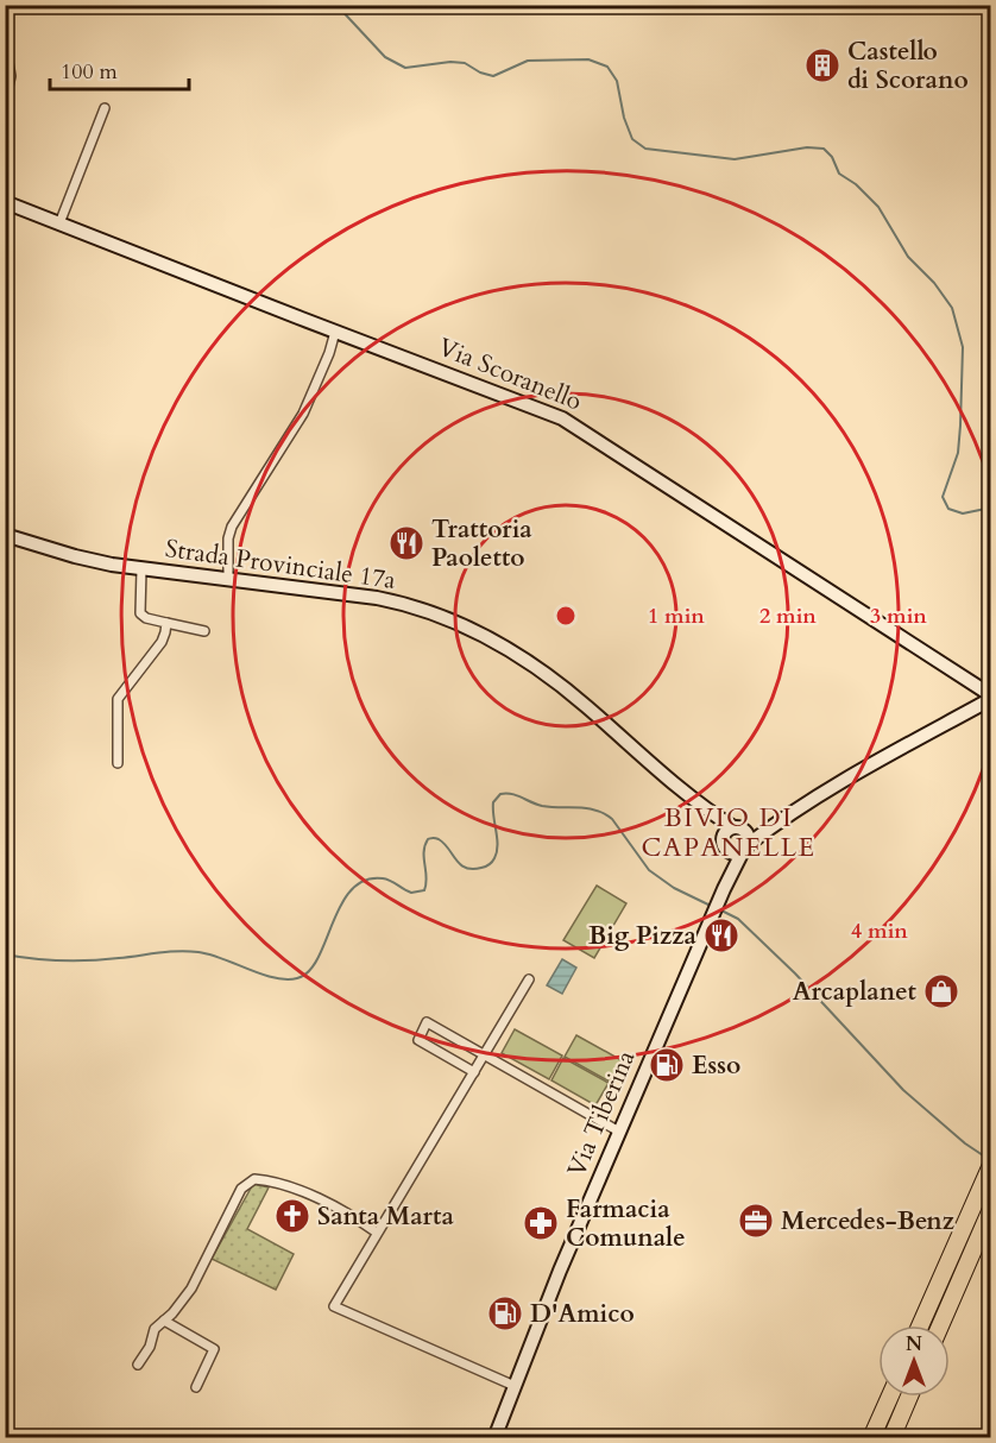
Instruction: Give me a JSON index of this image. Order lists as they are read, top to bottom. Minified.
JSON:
{"streets":{"main road":["Via Scoranello","Strada Provinciale 17a","Via Tiberina"]},"crossings":[["Via Scoranello","Via Tiberina"]],"districts":["BIVIO DI CAPANELLE"],"places":{"building":["Castello di Scorano"],"restaurant":["Trattoria Paoletto","Big Pizza"],"shop":["Arcaplanet"],"fuel station":["Esso","D'Amico"],"church":["Santa Marta"],"office":["Mercedes-Benz"],"pharmacy":["Farmacia Comunale"]},"scale_bar":"100 m","north":"top","rings":["1 min","2 min","3 min","4 min"]}
